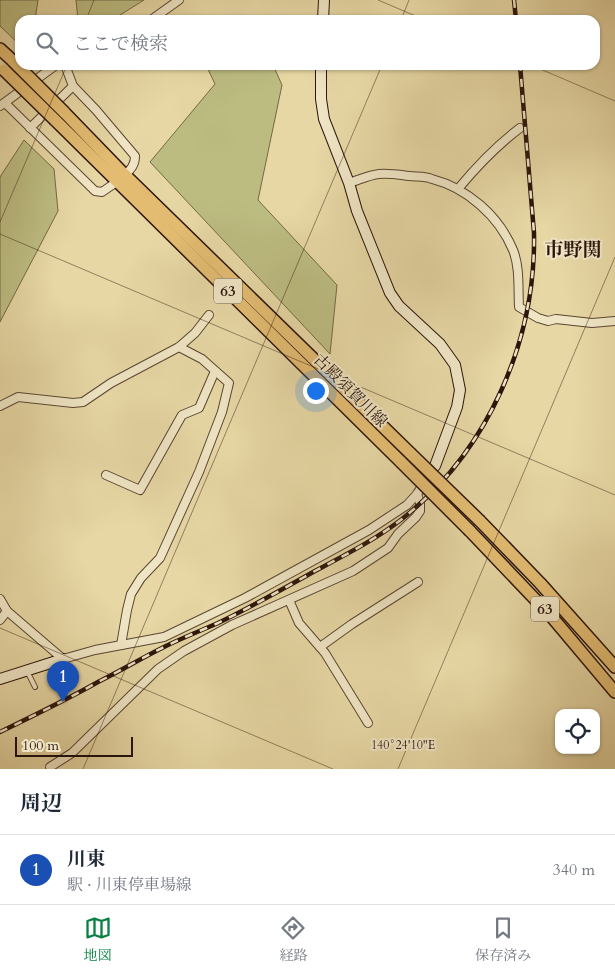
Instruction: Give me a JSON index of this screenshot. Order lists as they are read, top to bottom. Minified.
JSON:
{"streets":{"main road":["63","古殿須賀川線"]},"districts":["市野関"],"scale_bar":"100 m","page":{"search":"ここで検索","pins":"1","scale":"100 m","heading":"周辺","list":[{"mark":"1","name":"川東","note":"駅 · 川東停車場線","value":"340 m"}],"nav":["地図","経路","保存済み"]},"coordinates":["140°24'10\"E"]}
